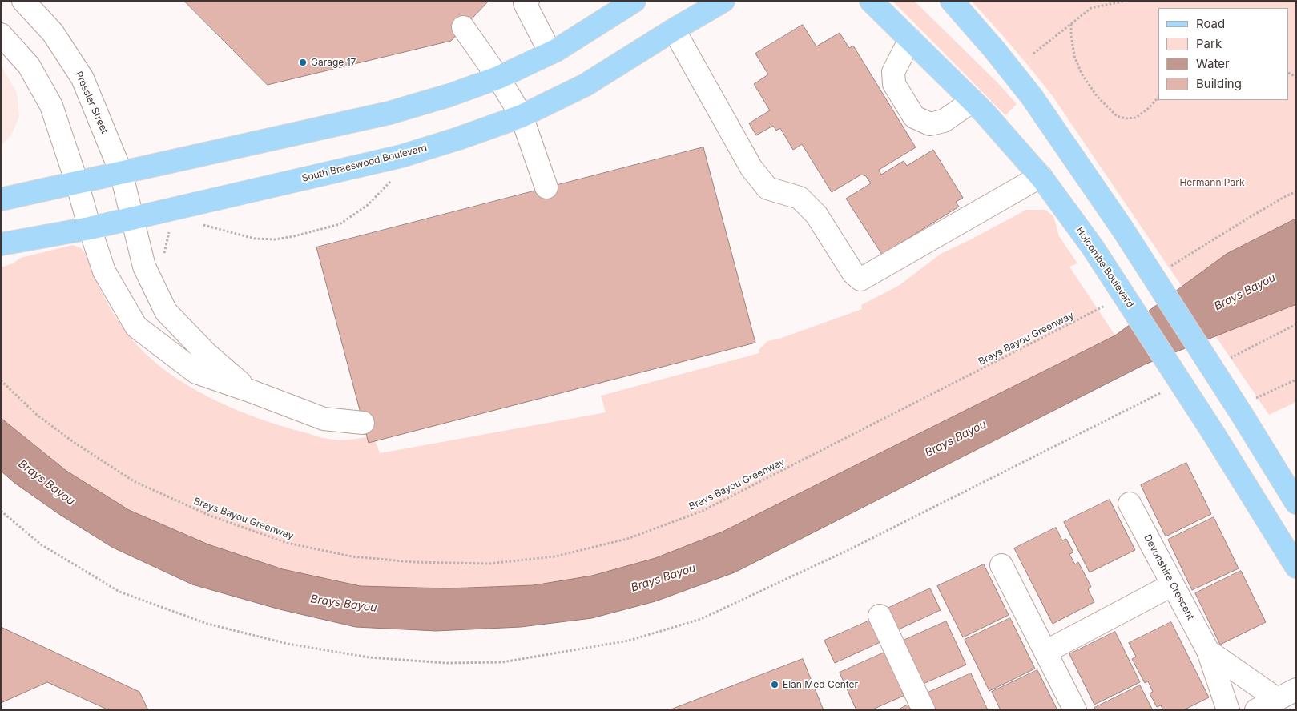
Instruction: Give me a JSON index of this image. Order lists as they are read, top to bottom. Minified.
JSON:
{"streets":{"main road":["South Braeswood Boulevard","Holcombe Boulevard"],"street":["Pressler Street","Devonshire Crescent"],"path":["Brays Bayou Greenway"]},"crossings":[["Pressler Street","South Braeswood Boulevard"]],"water":["Brays Bayou"],"parks":["Hermann Park"],"places":["Garage 17","Elan Med Center"],"legend":["Road","Park","Water","Building"]}
